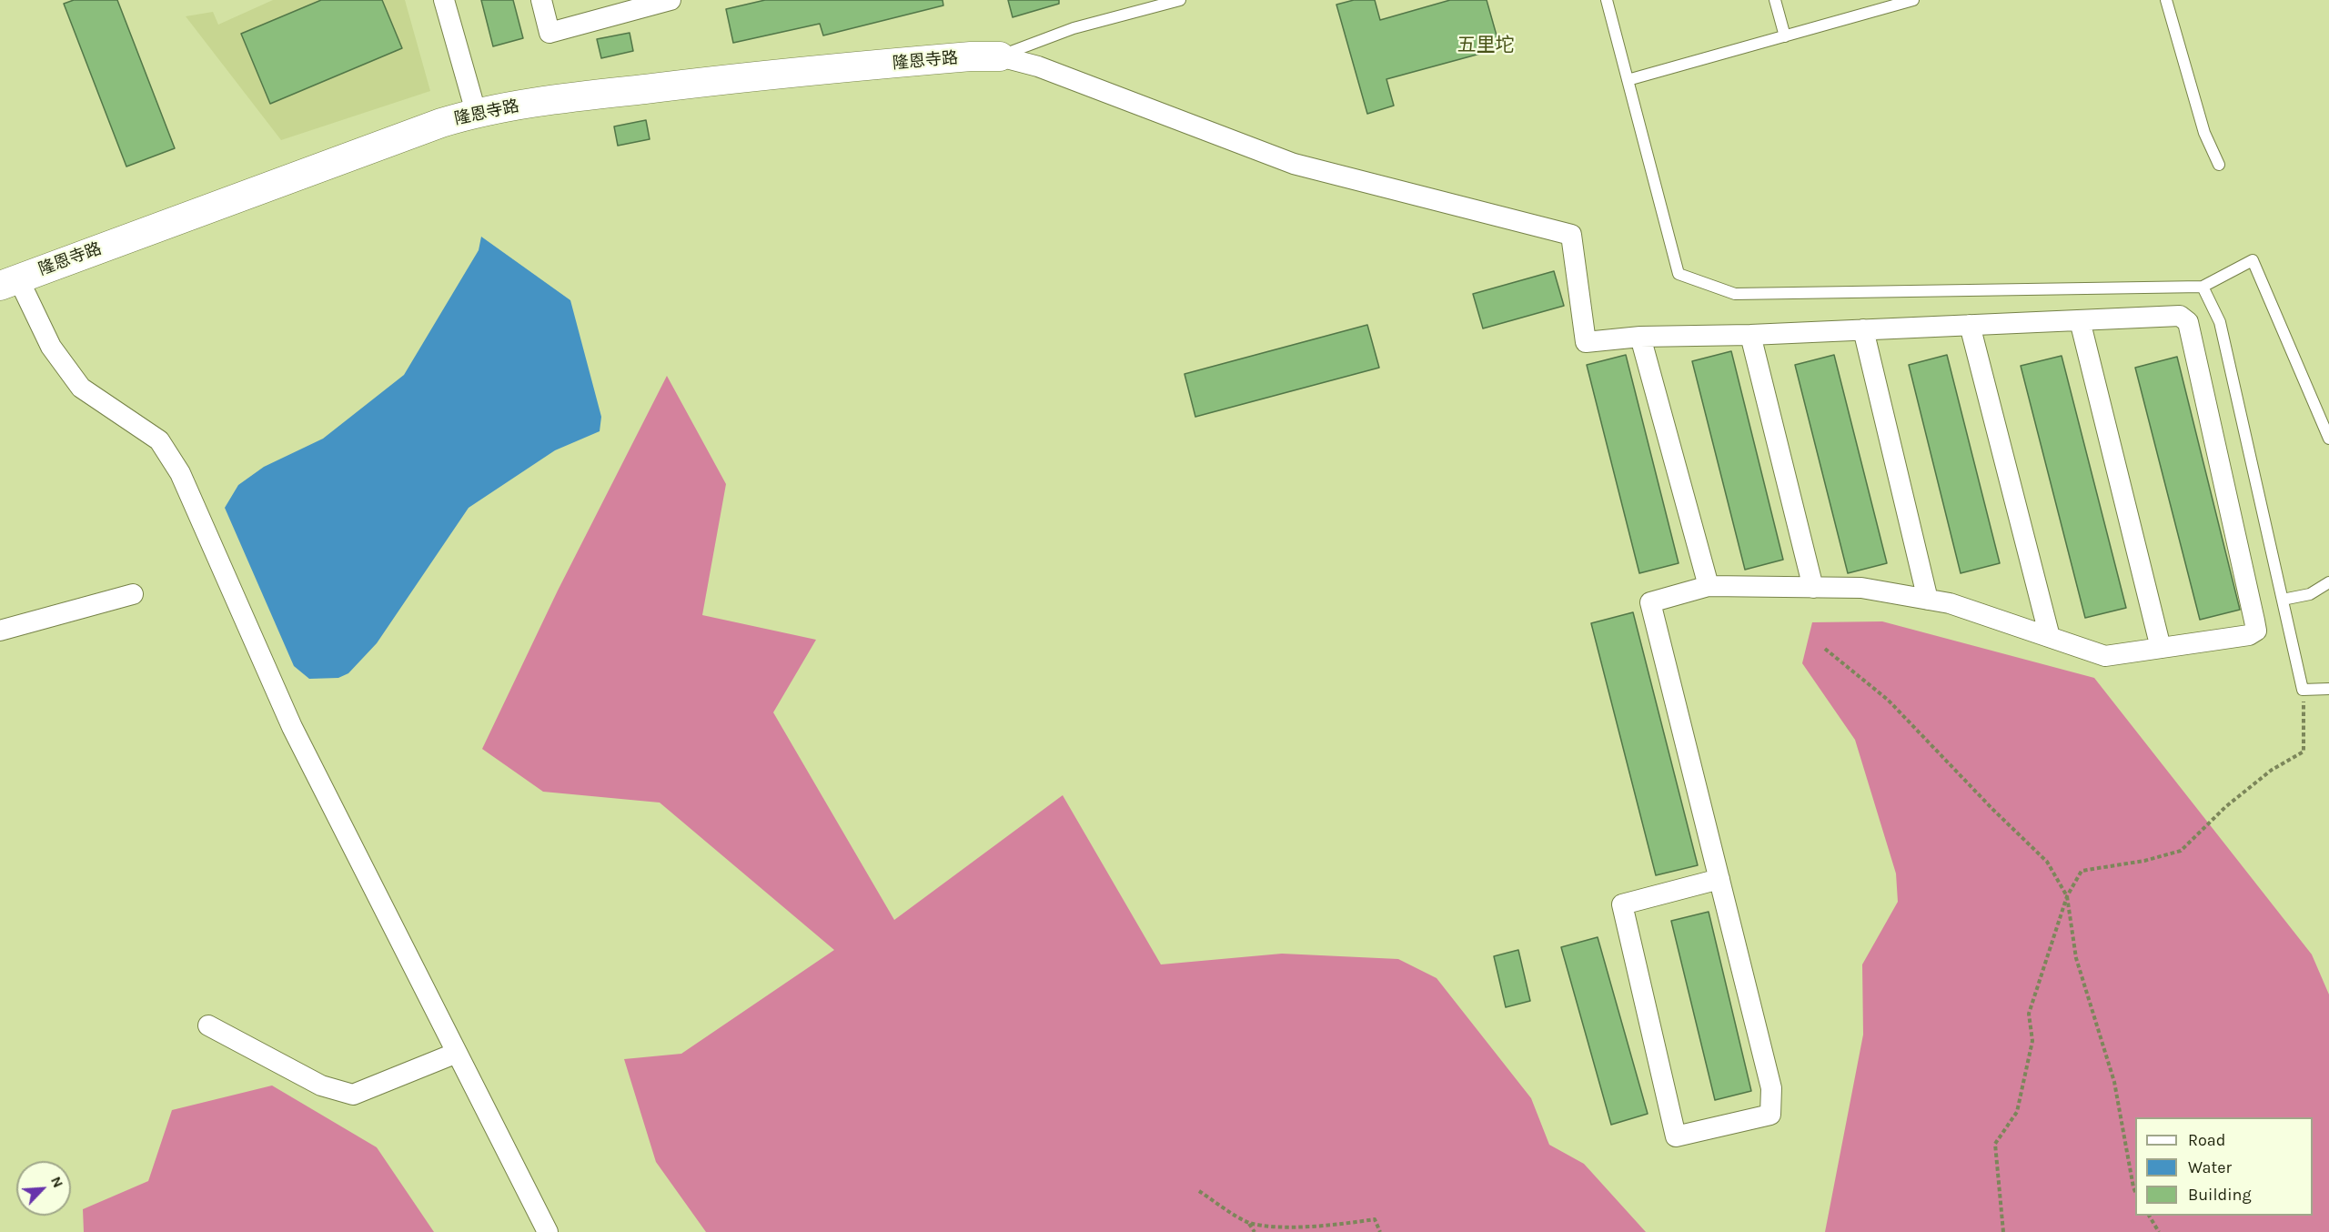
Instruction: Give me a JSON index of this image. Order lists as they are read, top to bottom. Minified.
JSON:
{"streets":{"street":["隆恩寺路"]},"districts":["五里坨"],"legend":["Road","Water","Building"],"north":"top right"}
